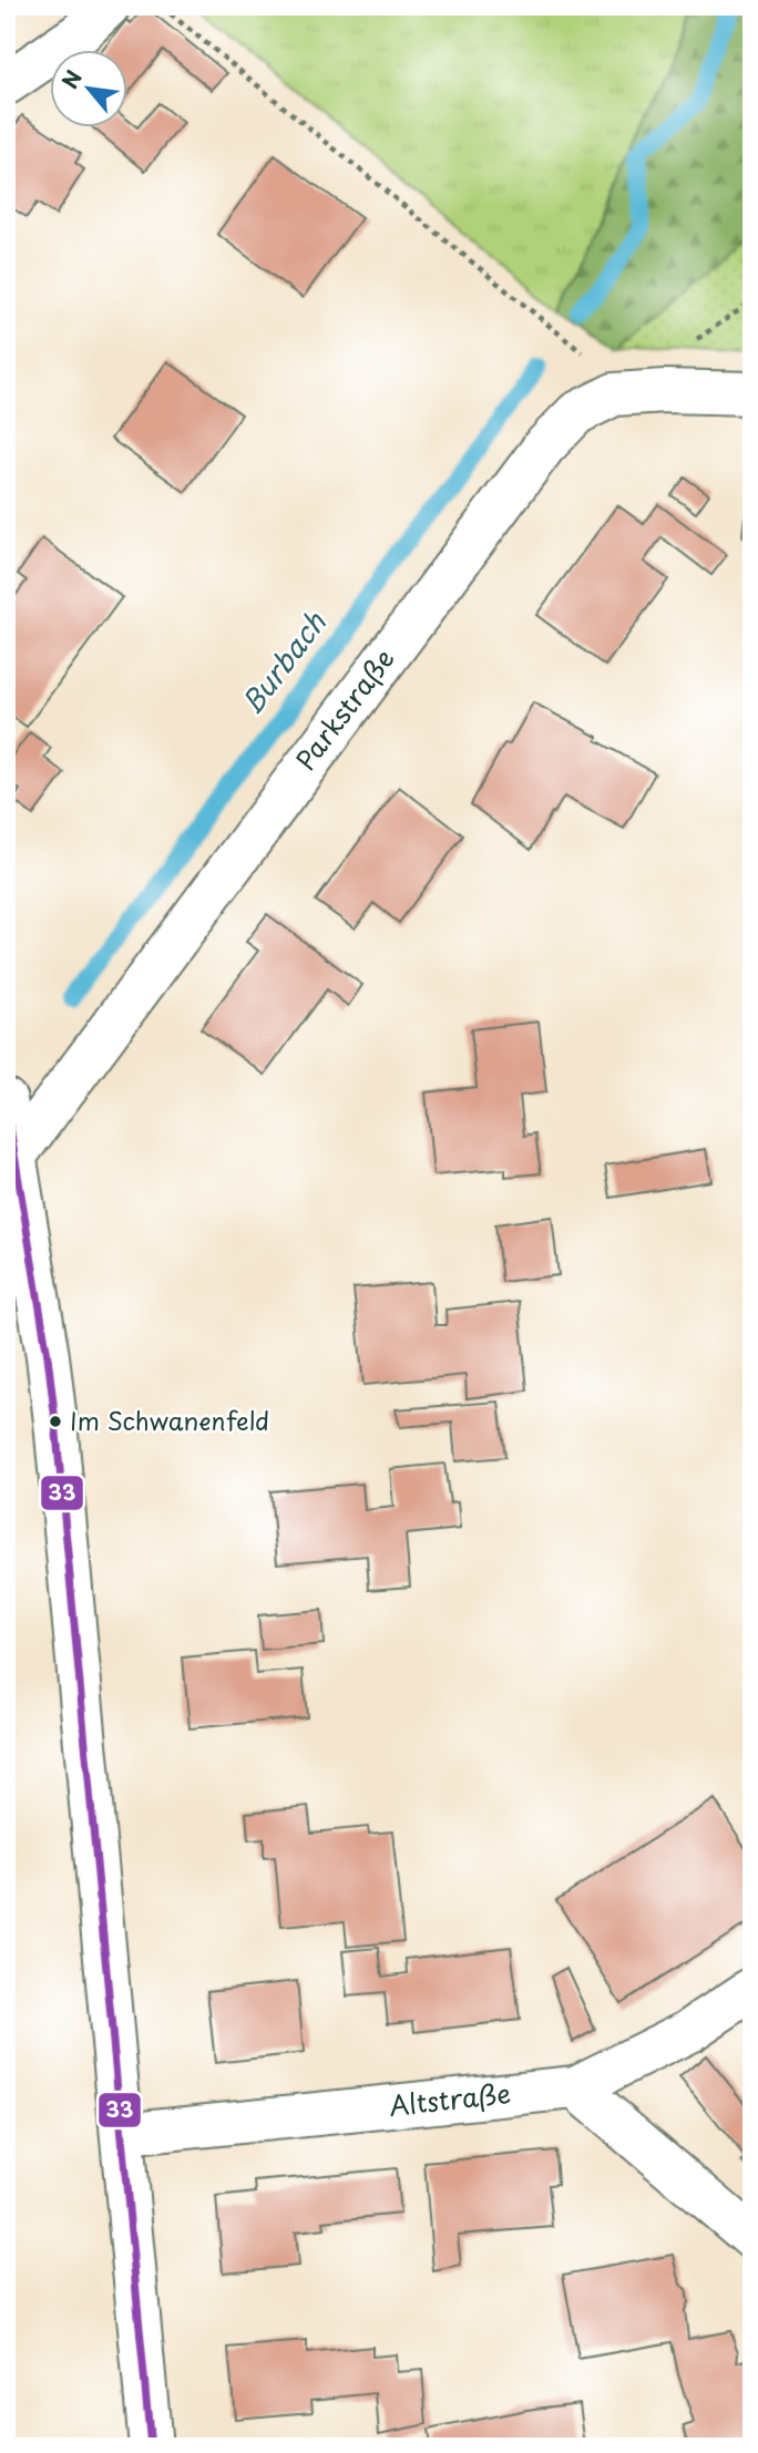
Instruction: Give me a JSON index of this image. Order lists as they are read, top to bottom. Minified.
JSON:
{"streets":{"street":["Parkstraße","Altstraße"]},"water":["Burbach"],"places":["Im Schwanenfeld"],"lines":["transit line 33"],"north":"top left"}
